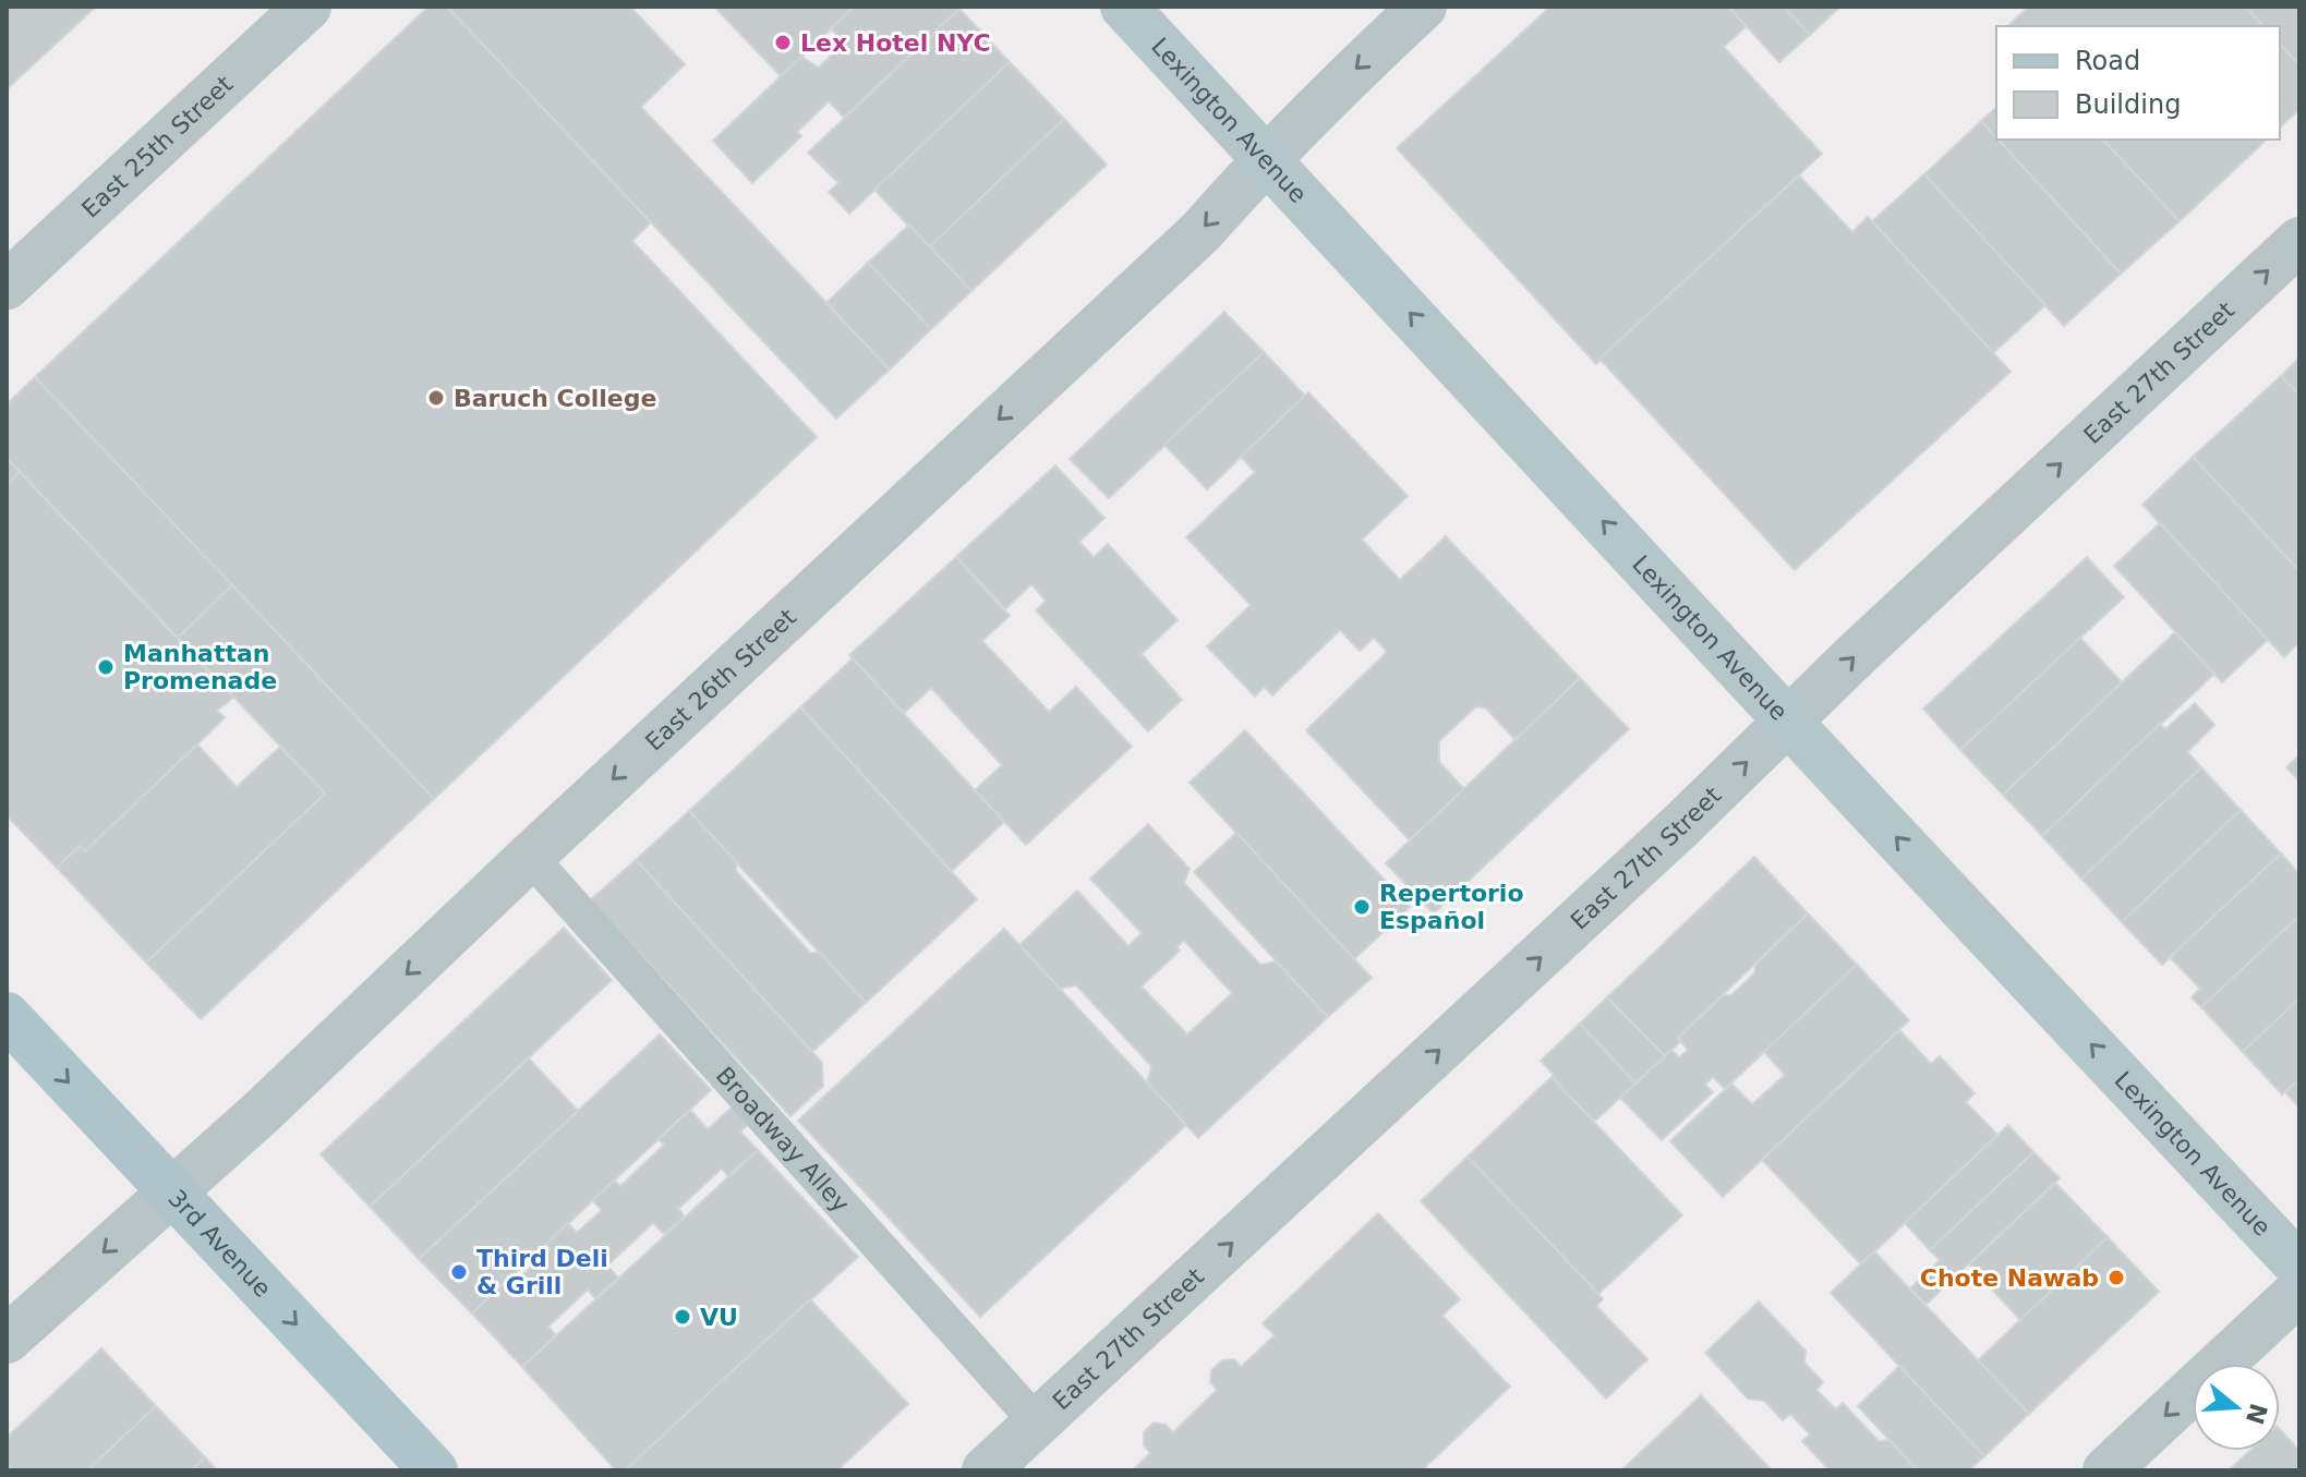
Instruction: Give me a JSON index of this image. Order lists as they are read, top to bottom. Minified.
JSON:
{"streets":{"main road":["Lexington Avenue","3rd Avenue"],"street":["East 25th Street","East 27th Street","East 26th Street"],"lane":["Broadway Alley"]},"crossings":[["Lexington Avenue","East 27th Street"],["Lexington Avenue","East 26th Street"],["East 27th Street","Broadway Alley"],["East 26th Street","Broadway Alley"],["East 26th Street","3rd Avenue"]],"one_way":["Lexington Avenue","East 27th Street","East 26th Street","3rd Avenue"],"places":["Lex Hotel NYC","Baruch College","Manhattan Promenade","Repertorio Español","Third Deli & Grill","Chote Nawab","VU"],"legend":["Road","Building"],"north":"right"}
